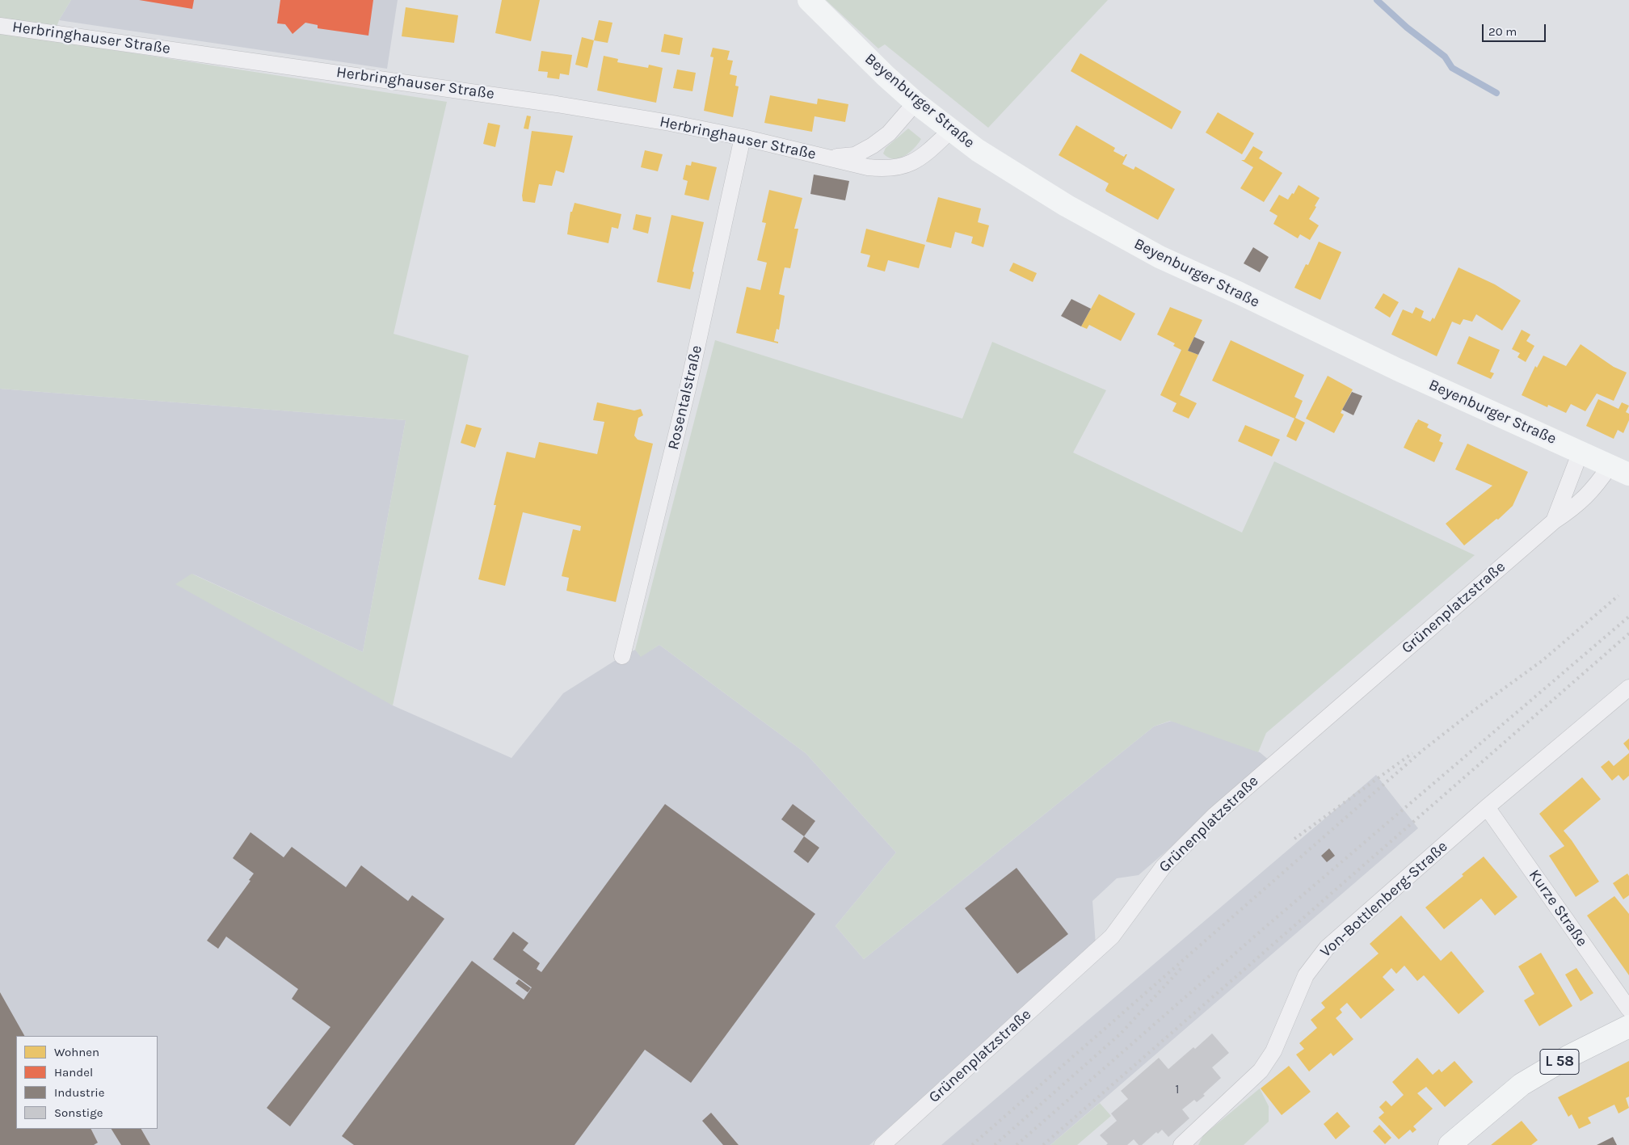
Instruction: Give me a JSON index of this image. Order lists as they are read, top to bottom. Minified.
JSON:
{"streets":{"main road":["Beyenburger Straße","L 58"],"street":["Herbringhauser Straße","Rosentalstraße","Grünenplatzstraße","Von-Bottlenberg-Straße","Kurze Straße"]},"crossings":[["Herbringhauser Straße","Beyenburger Straße"],["Herbringhauser Straße","Rosentalstraße"],["Beyenburger Straße","Grünenplatzstraße"],["Von-Bottlenberg-Straße","Kurze Straße"]],"house_numbers":["1"],"legend":["Wohnen","Handel","Industrie","Sonstige"],"scale_bar":"20 m"}
